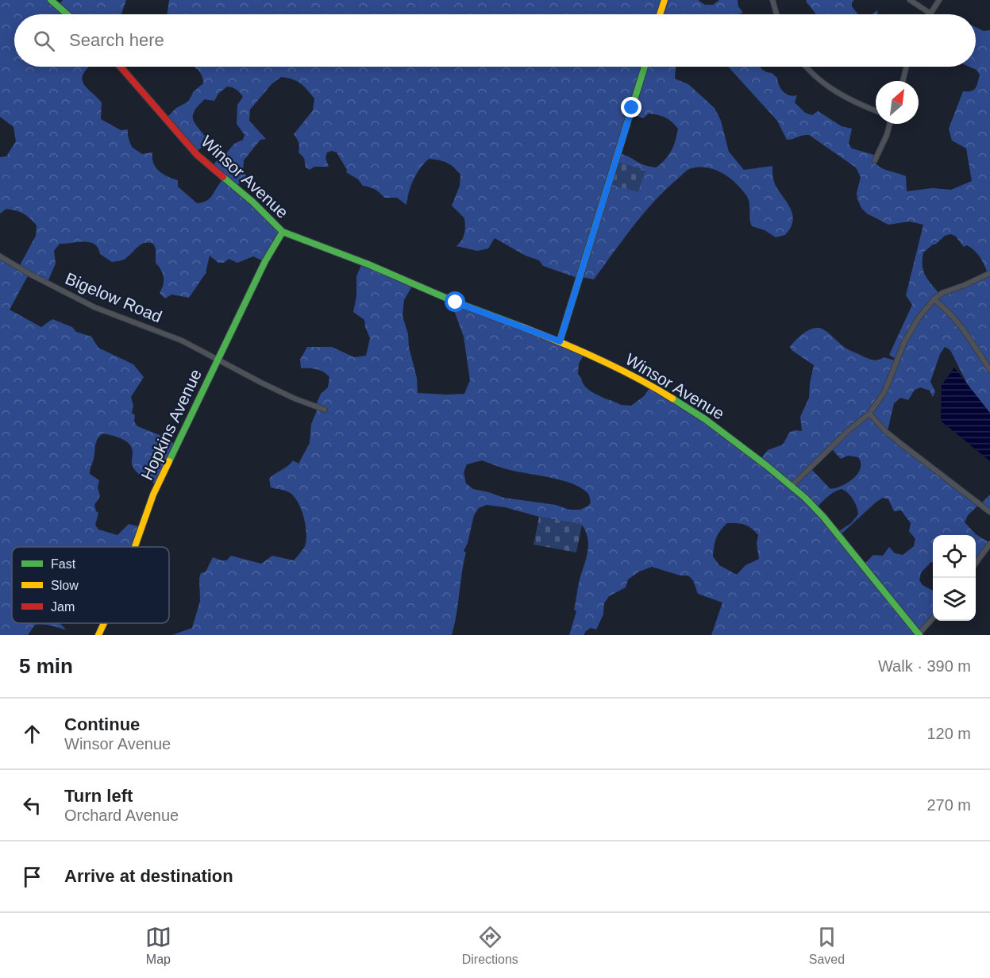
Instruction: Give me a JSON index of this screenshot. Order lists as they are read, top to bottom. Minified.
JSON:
{"streets":{"street":["Winsor Avenue","Bigelow Road","Hopkins Avenue"]},"crossings":[["Winsor Avenue","Hopkins Avenue"],["Bigelow Road","Hopkins Avenue"]],"legend":["Fast","Slow","Jam"],"north":"top right","page":{"search":"Search here","heading":["5 min","Walk · 390 m"],"list":[["Continue","Winsor Avenue","120 m"],["Turn left","Orchard Avenue","270 m"],"Arrive at destination"],"nav":["Map","Directions","Saved"]}}
